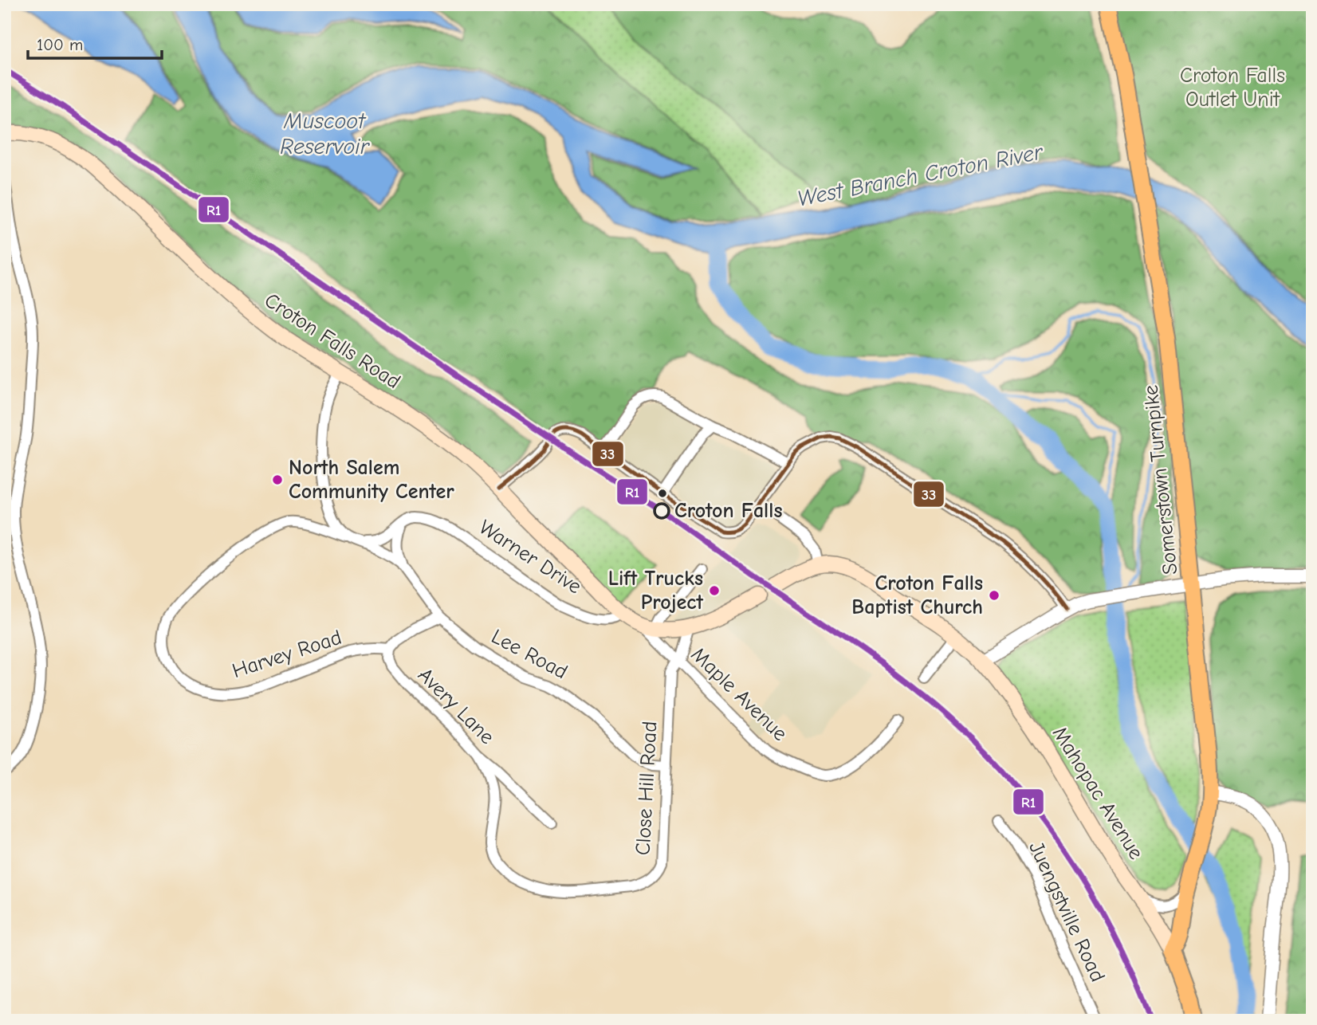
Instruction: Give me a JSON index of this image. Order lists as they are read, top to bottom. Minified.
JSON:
{"streets":{"main road":["Croton Falls Road","Somerstown Turnpike","Mahopac Avenue"],"street":["Warner Drive","Harvey Road","Lee Road","Maple Avenue","Avery Lane","Close Hill Road","Juengstville Road"]},"crossings":[["Croton Falls Road","Warner Drive"],["Somerstown Turnpike","Mahopac Avenue"],["Harvey Road","Lee Road"],["Harvey Road","Avery Lane"],["Lee Road","Close Hill Road"],["Maple Avenue","Close Hill Road"],["Avery Lane","Close Hill Road"]],"water":["Muscoot Reservoir","West Branch Croton River"],"parks":["Croton Falls Outlet Unit"],"places":["North Salem Community Center","Croton Falls","Lift Trucks Project","Croton Falls Baptist Church"],"lines":["transit line R1","transit line 33"],"scale_bar":"100 m"}
